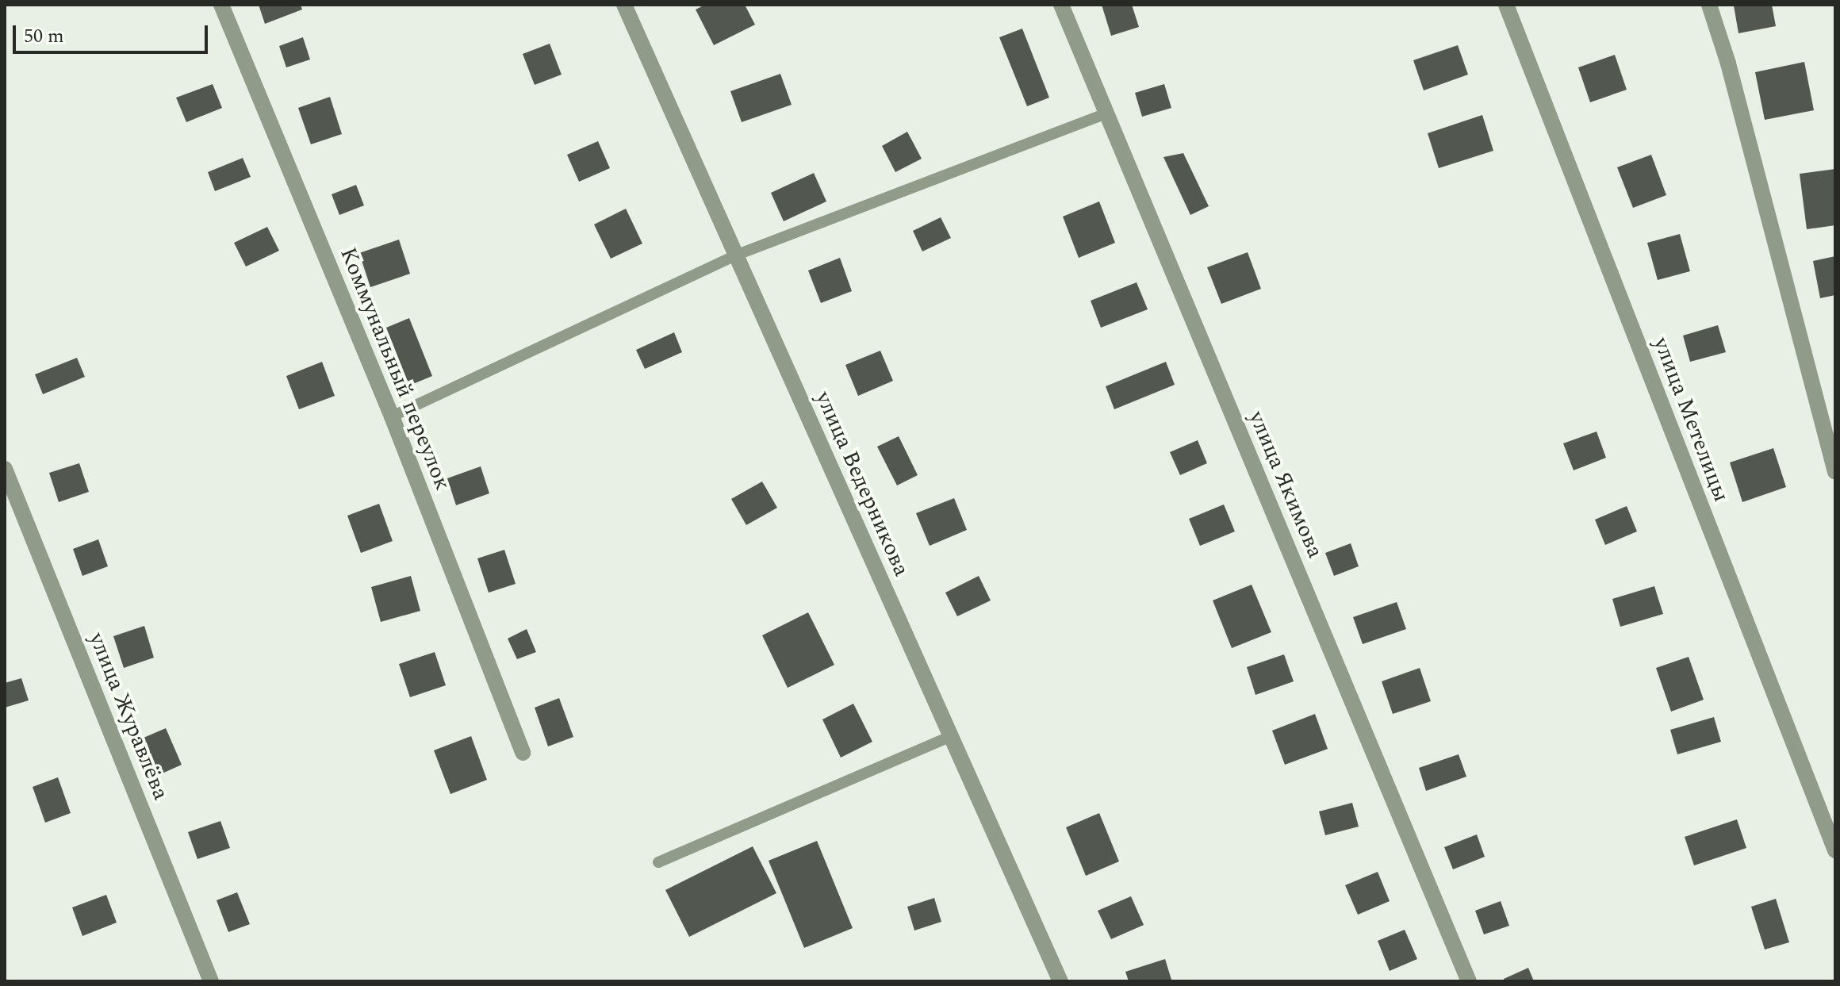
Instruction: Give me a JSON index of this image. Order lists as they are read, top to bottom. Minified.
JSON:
{"streets":{"street":["Коммунальный переулок","улица Метелицы","улица Ведерникова","улица Якимова","улица Журавлёва"]},"scale_bar":"50 m"}
